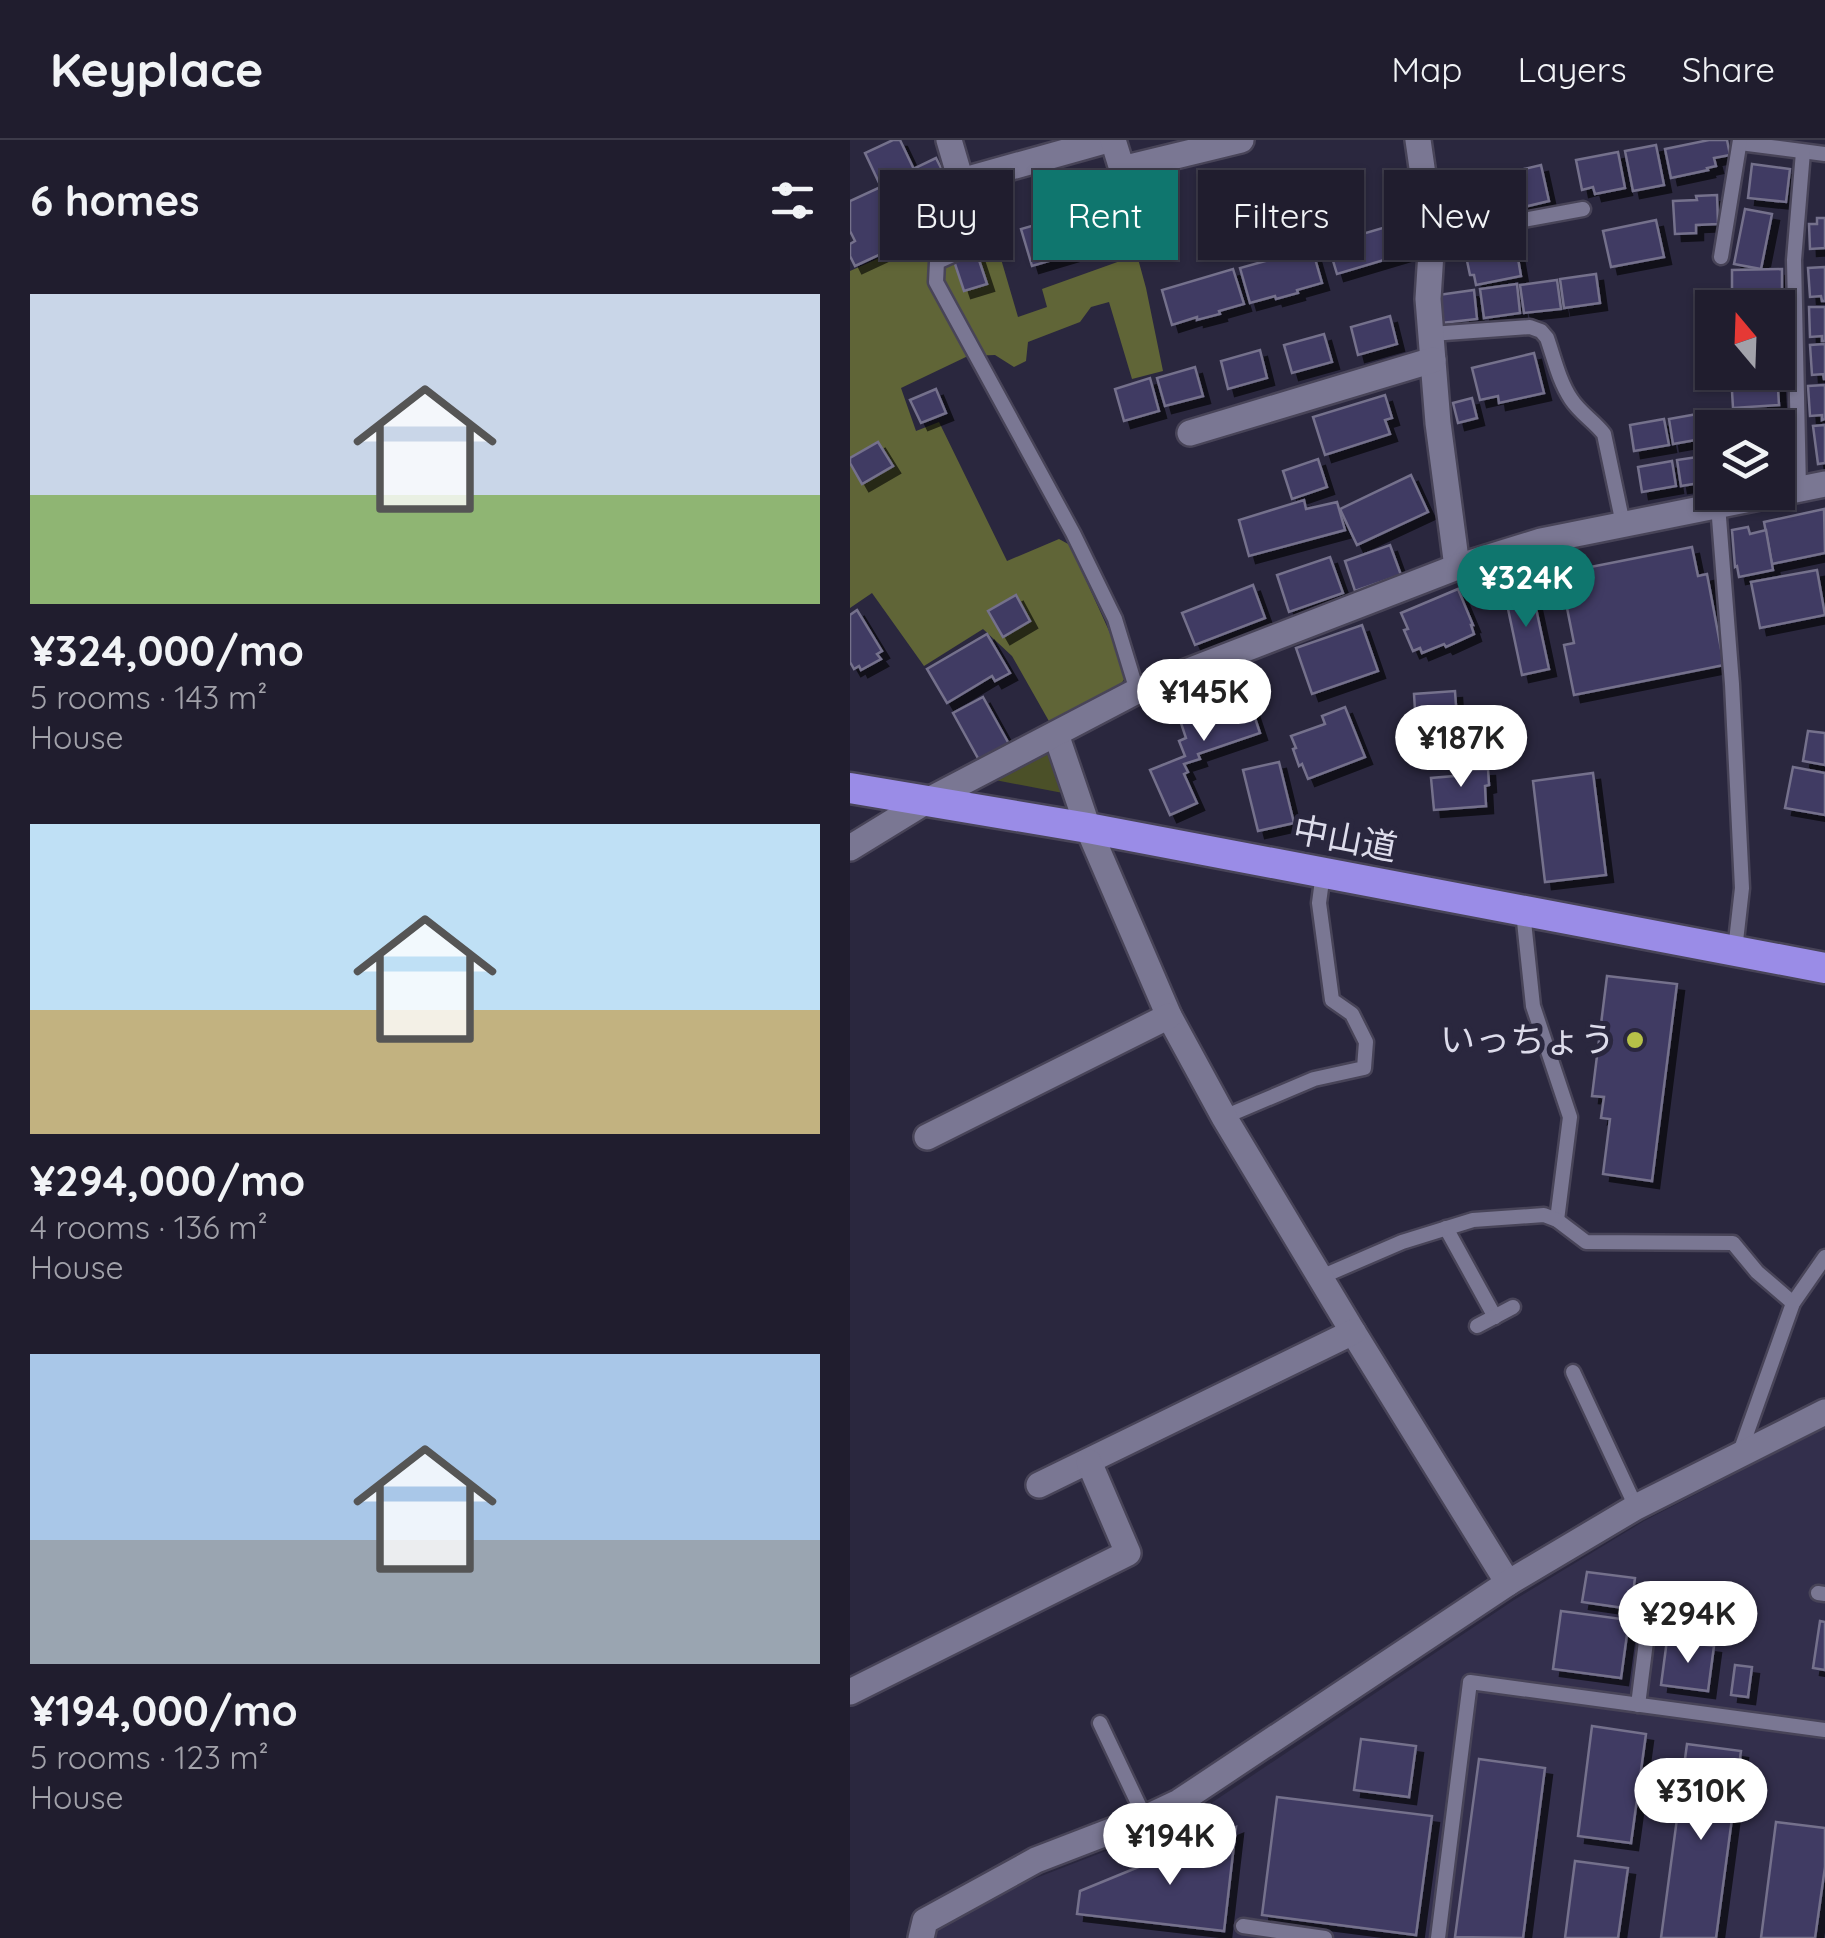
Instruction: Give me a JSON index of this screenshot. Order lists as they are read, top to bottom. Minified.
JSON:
{"streets":{"highway":["中山道"]},"places":["いっちょう"],"north":"top","page":{"header":"Keyplace","nav":["Map","Layers","Share"],"heading":"6 homes","chip":["Buy","Rent","Filters","New"],"list":[{"name":"¥324,000/mo","note":"5 rooms · 143 m² · House"},{"name":"¥294,000/mo","note":"4 rooms · 136 m² · House"},{"name":"¥194,000/mo","note":"5 rooms · 123 m² · House"}],"price":["¥324K","¥145K","¥187K","¥294K","¥310K","¥194K"]}}
